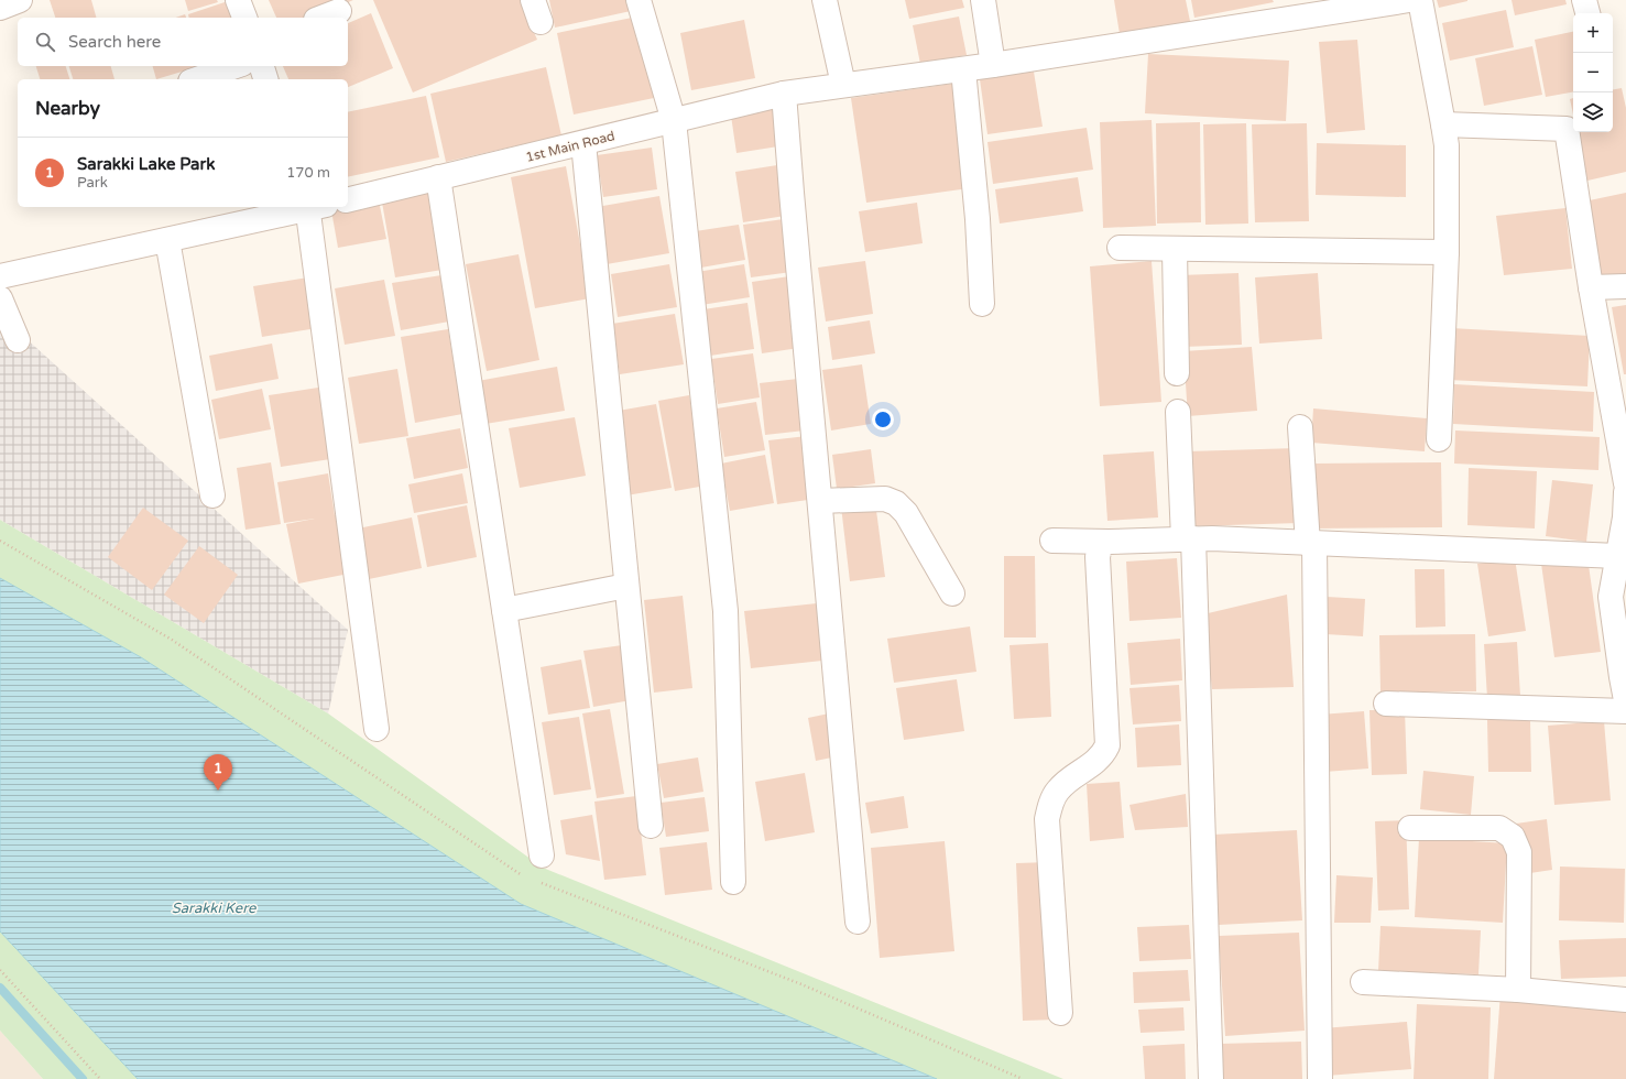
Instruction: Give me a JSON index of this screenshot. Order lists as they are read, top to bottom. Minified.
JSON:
{"streets":{"street":["1st Main Road"]},"water":["Sarakki Kere"],"page":{"map_buttons":["+","−"],"search":"Search here","heading":"Nearby","list":[{"mark":"1","name":"Sarakki Lake Park","note":"Park","value":"170 m"}],"pins":"1"}}
